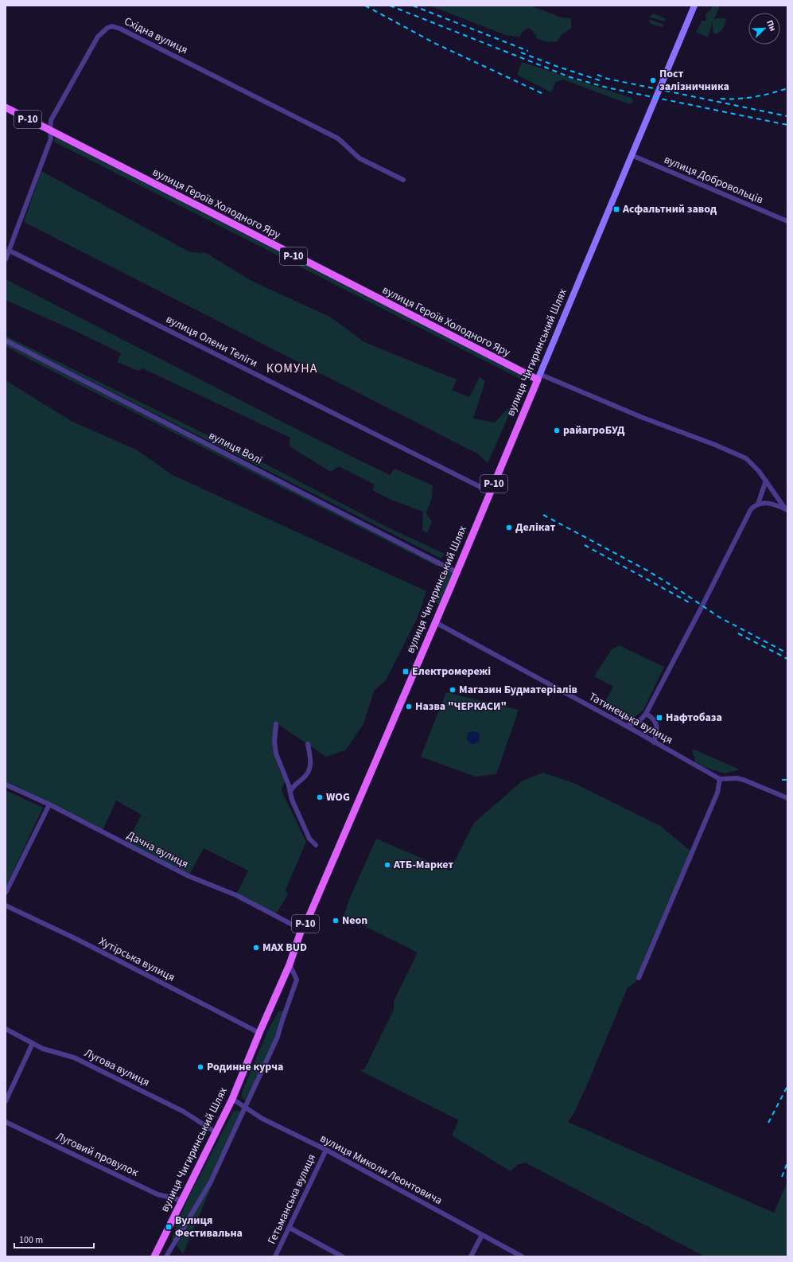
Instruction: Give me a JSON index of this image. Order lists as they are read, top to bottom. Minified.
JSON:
{"streets":{"main road":["Р-10","вулиця Героїв Холодного Яру","вулиця Чигиринський Шлях"],"street":["Східна вулиця","вулиця Добровольців","вулиця Олени Теліги","вулиця Волі","Татинецька вулиця","Дачна вулиця","Хутірська вулиця","Лугова вулиця","Луговий провулок","вулиця Миколи Леонтовича","Гетьманська вулиця"]},"crossings":[["Східна вулиця","вулиця Героїв Холодного Яру"],["Східна вулиця","вулиця Олени Теліги"],["вулиця Добровольців","вулиця Чигиринський Шлях"],["вулиця Героїв Холодного Яру","вулиця Чигиринський Шлях"],["вулиця Олени Теліги","вулиця Чигиринський Шлях"],["вулиця Чигиринський Шлях","вулиця Волі"],["вулиця Чигиринський Шлях","Татинецька вулиця"],["вулиця Чигиринський Шлях","Дачна вулиця"],["вулиця Чигиринський Шлях","Хутірська вулиця"],["вулиця Чигиринський Шлях","Лугова вулиця"],["вулиця Чигиринський Шлях","Луговий провулок"],["вулиця Чигиринський Шлях","вулиця Миколи Леонтовича"],["вулиця Миколи Леонтовича","Гетьманська вулиця"]],"districts":["КОМУНА"],"places":{"other":["Пост залізничника","райагроБУД","Делікат","Магазин Будматеріалів","Назва \"ЧЕРКАСИ\"","WOG","АТБ-Маркет","Neon","MAX BUD","Родинне курча"],"transit":["Асфальтний завод","Електромережі","Нафтобаза","Вулиця Фестивальна"]},"scale_bar":"100 m","north":"top right"}
